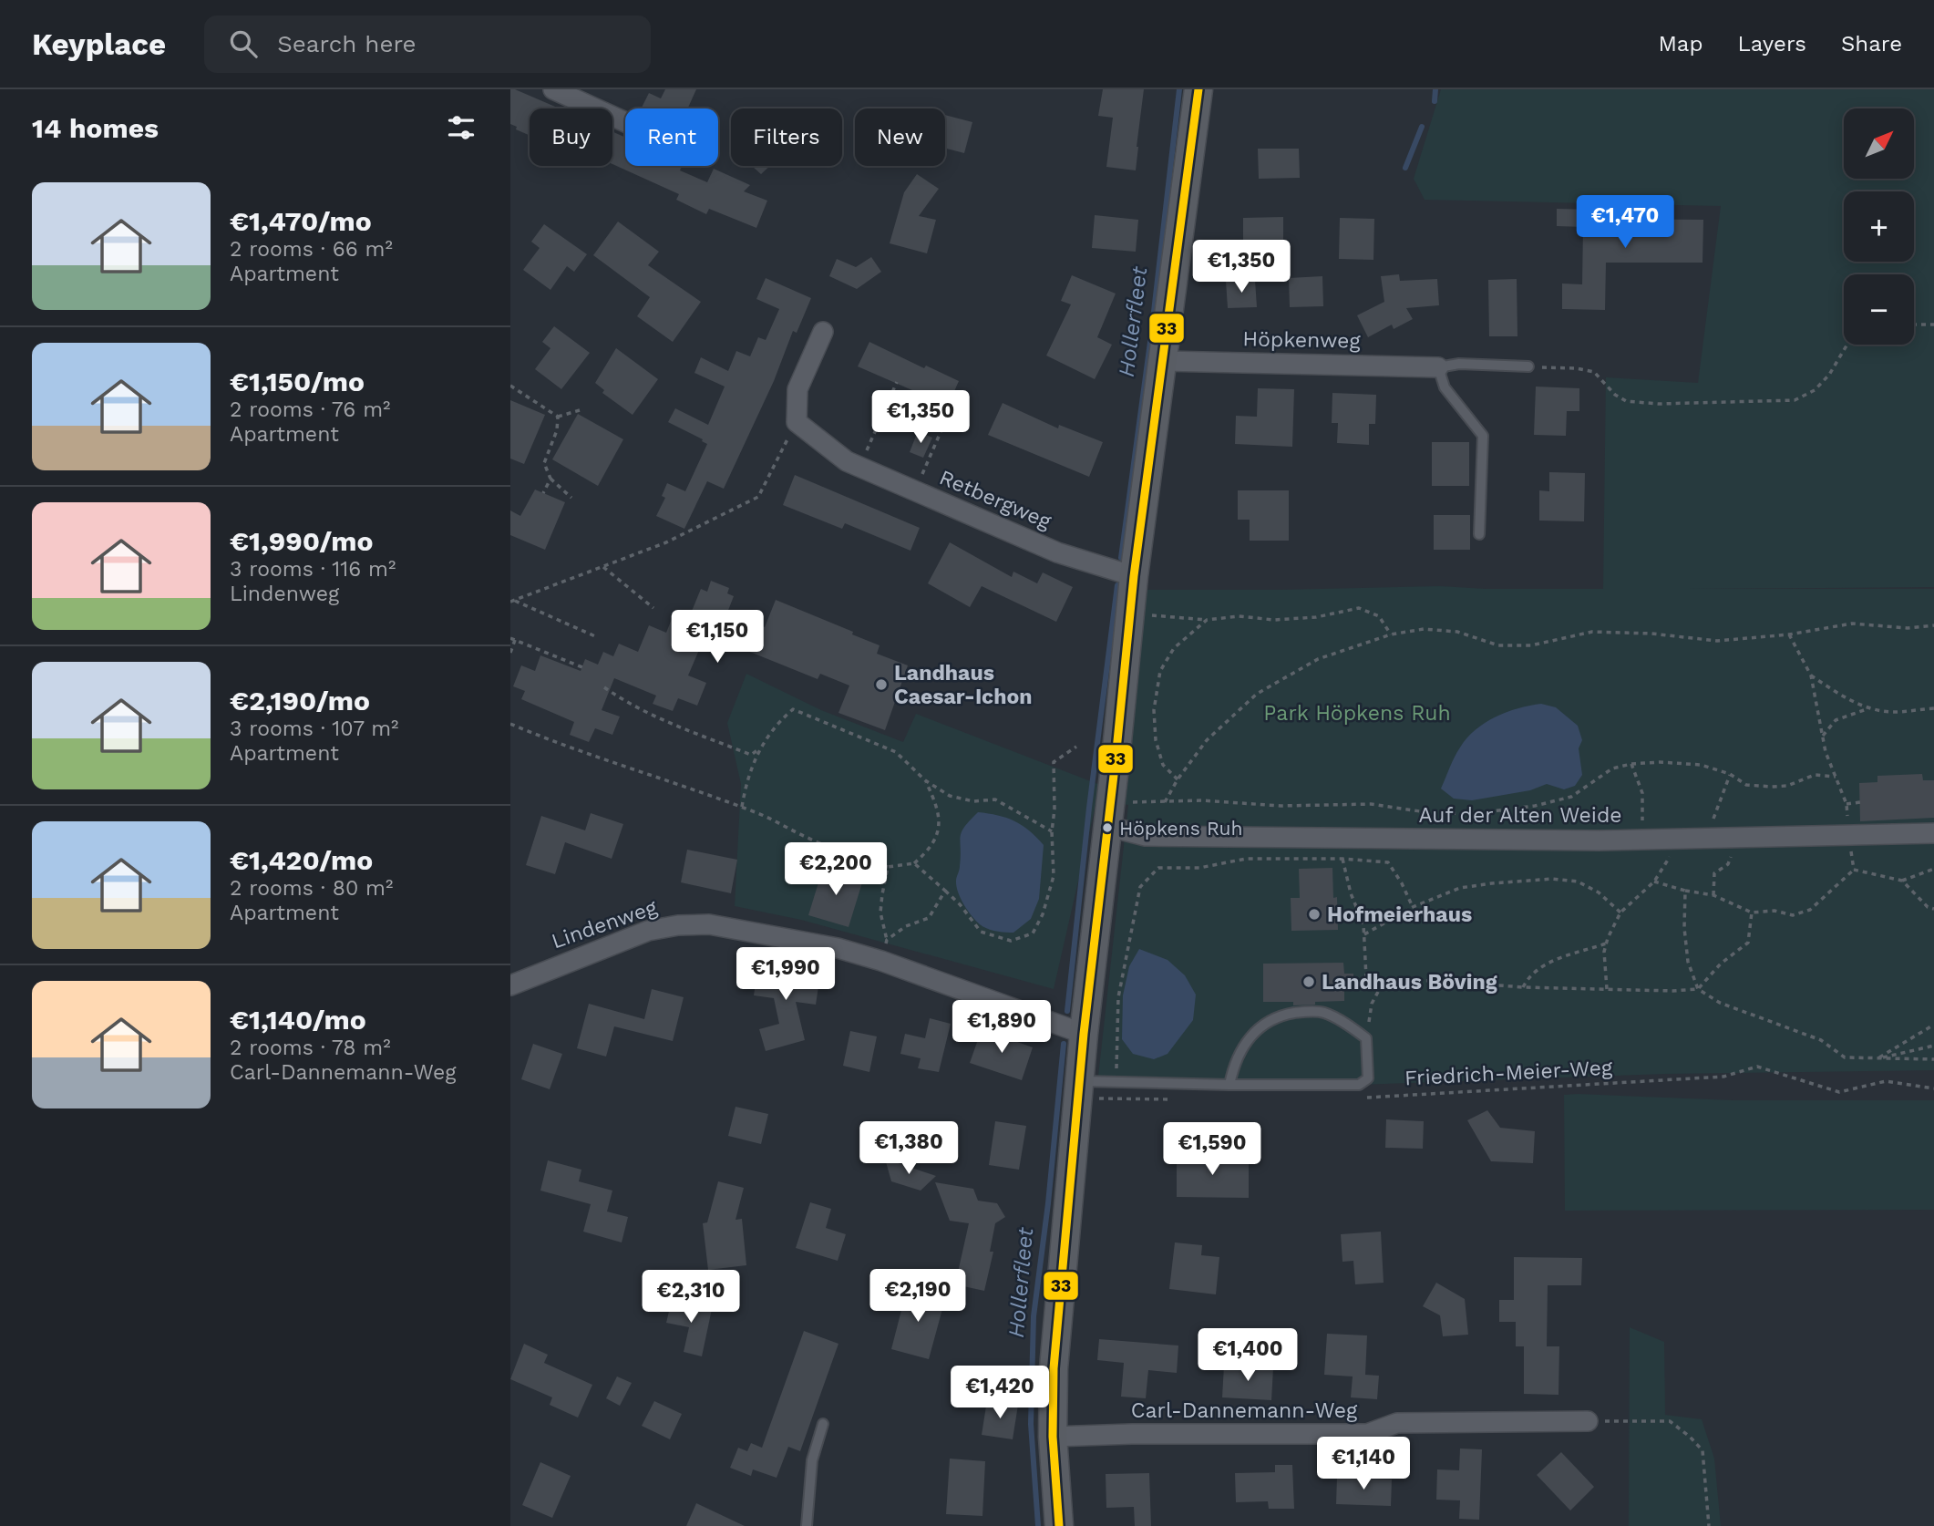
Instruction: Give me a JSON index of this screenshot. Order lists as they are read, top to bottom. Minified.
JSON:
{"streets":{"street":["Höpkenweg","Retbergweg","Auf der Alten Weide","Lindenweg","Carl-Dannemann-Weg"],"path":["Friedrich-Meier-Weg"]},"water":["Hollerfleet"],"parks":["Park Höpkens Ruh"],"places":["Landhaus Caesar-Ichon","Höpkens Ruh","Hofmeierhaus","Landhaus Böving"],"lines":["transit line 33"],"north":"top right","page":{"header":"Keyplace","search":"Search here","nav":["Map","Layers","Share"],"heading":"14 homes","map_buttons":["+","−"],"chip":["Buy","Rent","Filters","New"],"list":[{"name":"€1,470/mo","note":"2 rooms · 66 m² · Apartment"},{"name":"€1,150/mo","note":"2 rooms · 76 m² · Apartment"},{"name":"€1,990/mo","note":"3 rooms · 116 m² · Lindenweg"},{"name":"€2,190/mo","note":"3 rooms · 107 m² · Apartment"},{"name":"€1,420/mo","note":"2 rooms · 80 m² · Apartment"},{"name":"€1,140/mo","note":"2 rooms · 78 m² · Carl-Dannemann-Weg"}],"price":["€1,470","€1,350","€1,350","€1,150","€2,200","€1,990","€1,890","€1,380","€1,590","€2,190","€2,310","€1,400","€1,420","€1,140"]}}
